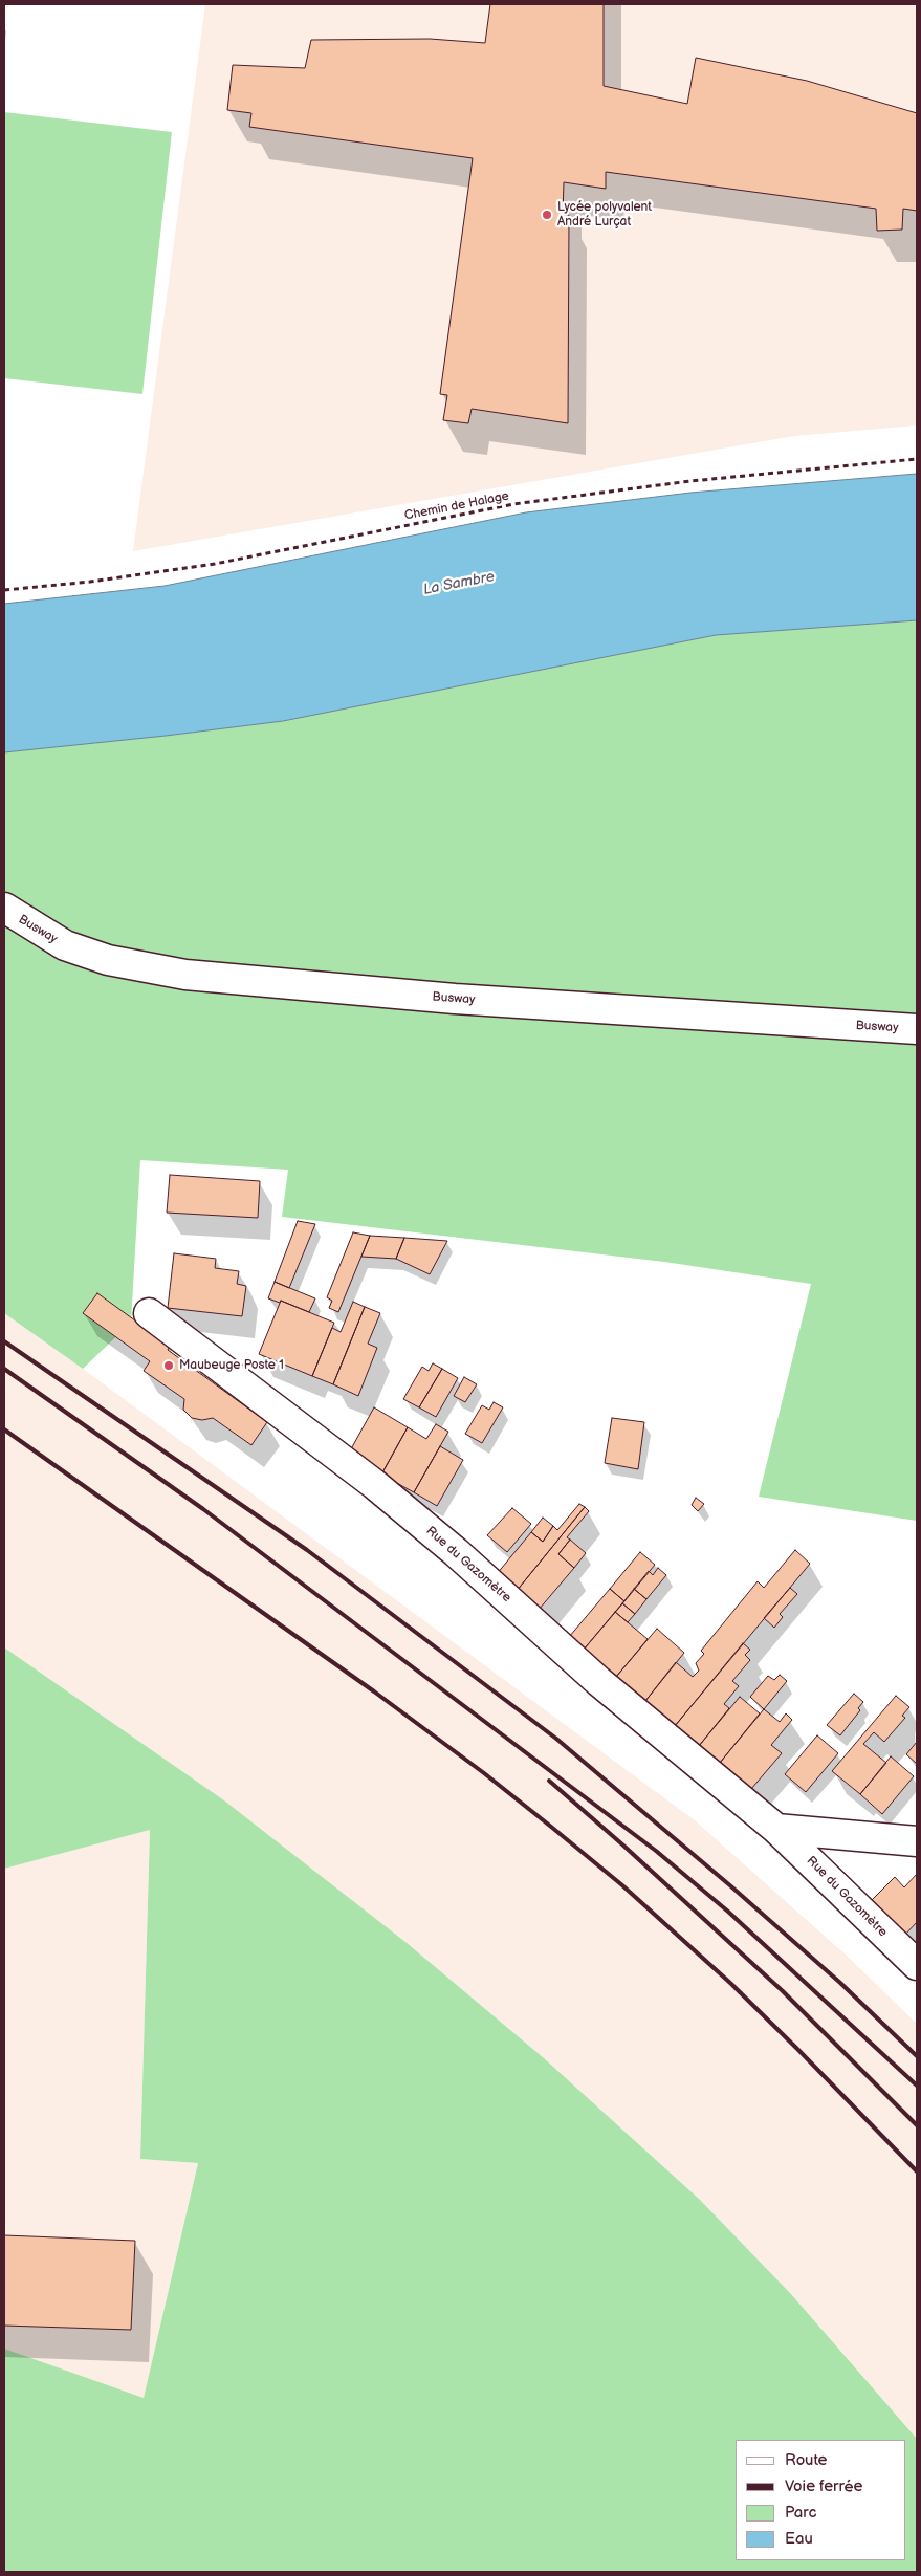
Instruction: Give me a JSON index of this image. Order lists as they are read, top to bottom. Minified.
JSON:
{"streets":{"street":["Busway","Rue du Gazomètre"],"path":["Chemin de Halage"]},"water":["La Sambre"],"places":["Lycée polyvalent André Lurçat","Maubeuge Poste 1"],"legend":["Route","Voie ferrée","Parc","Eau"]}
